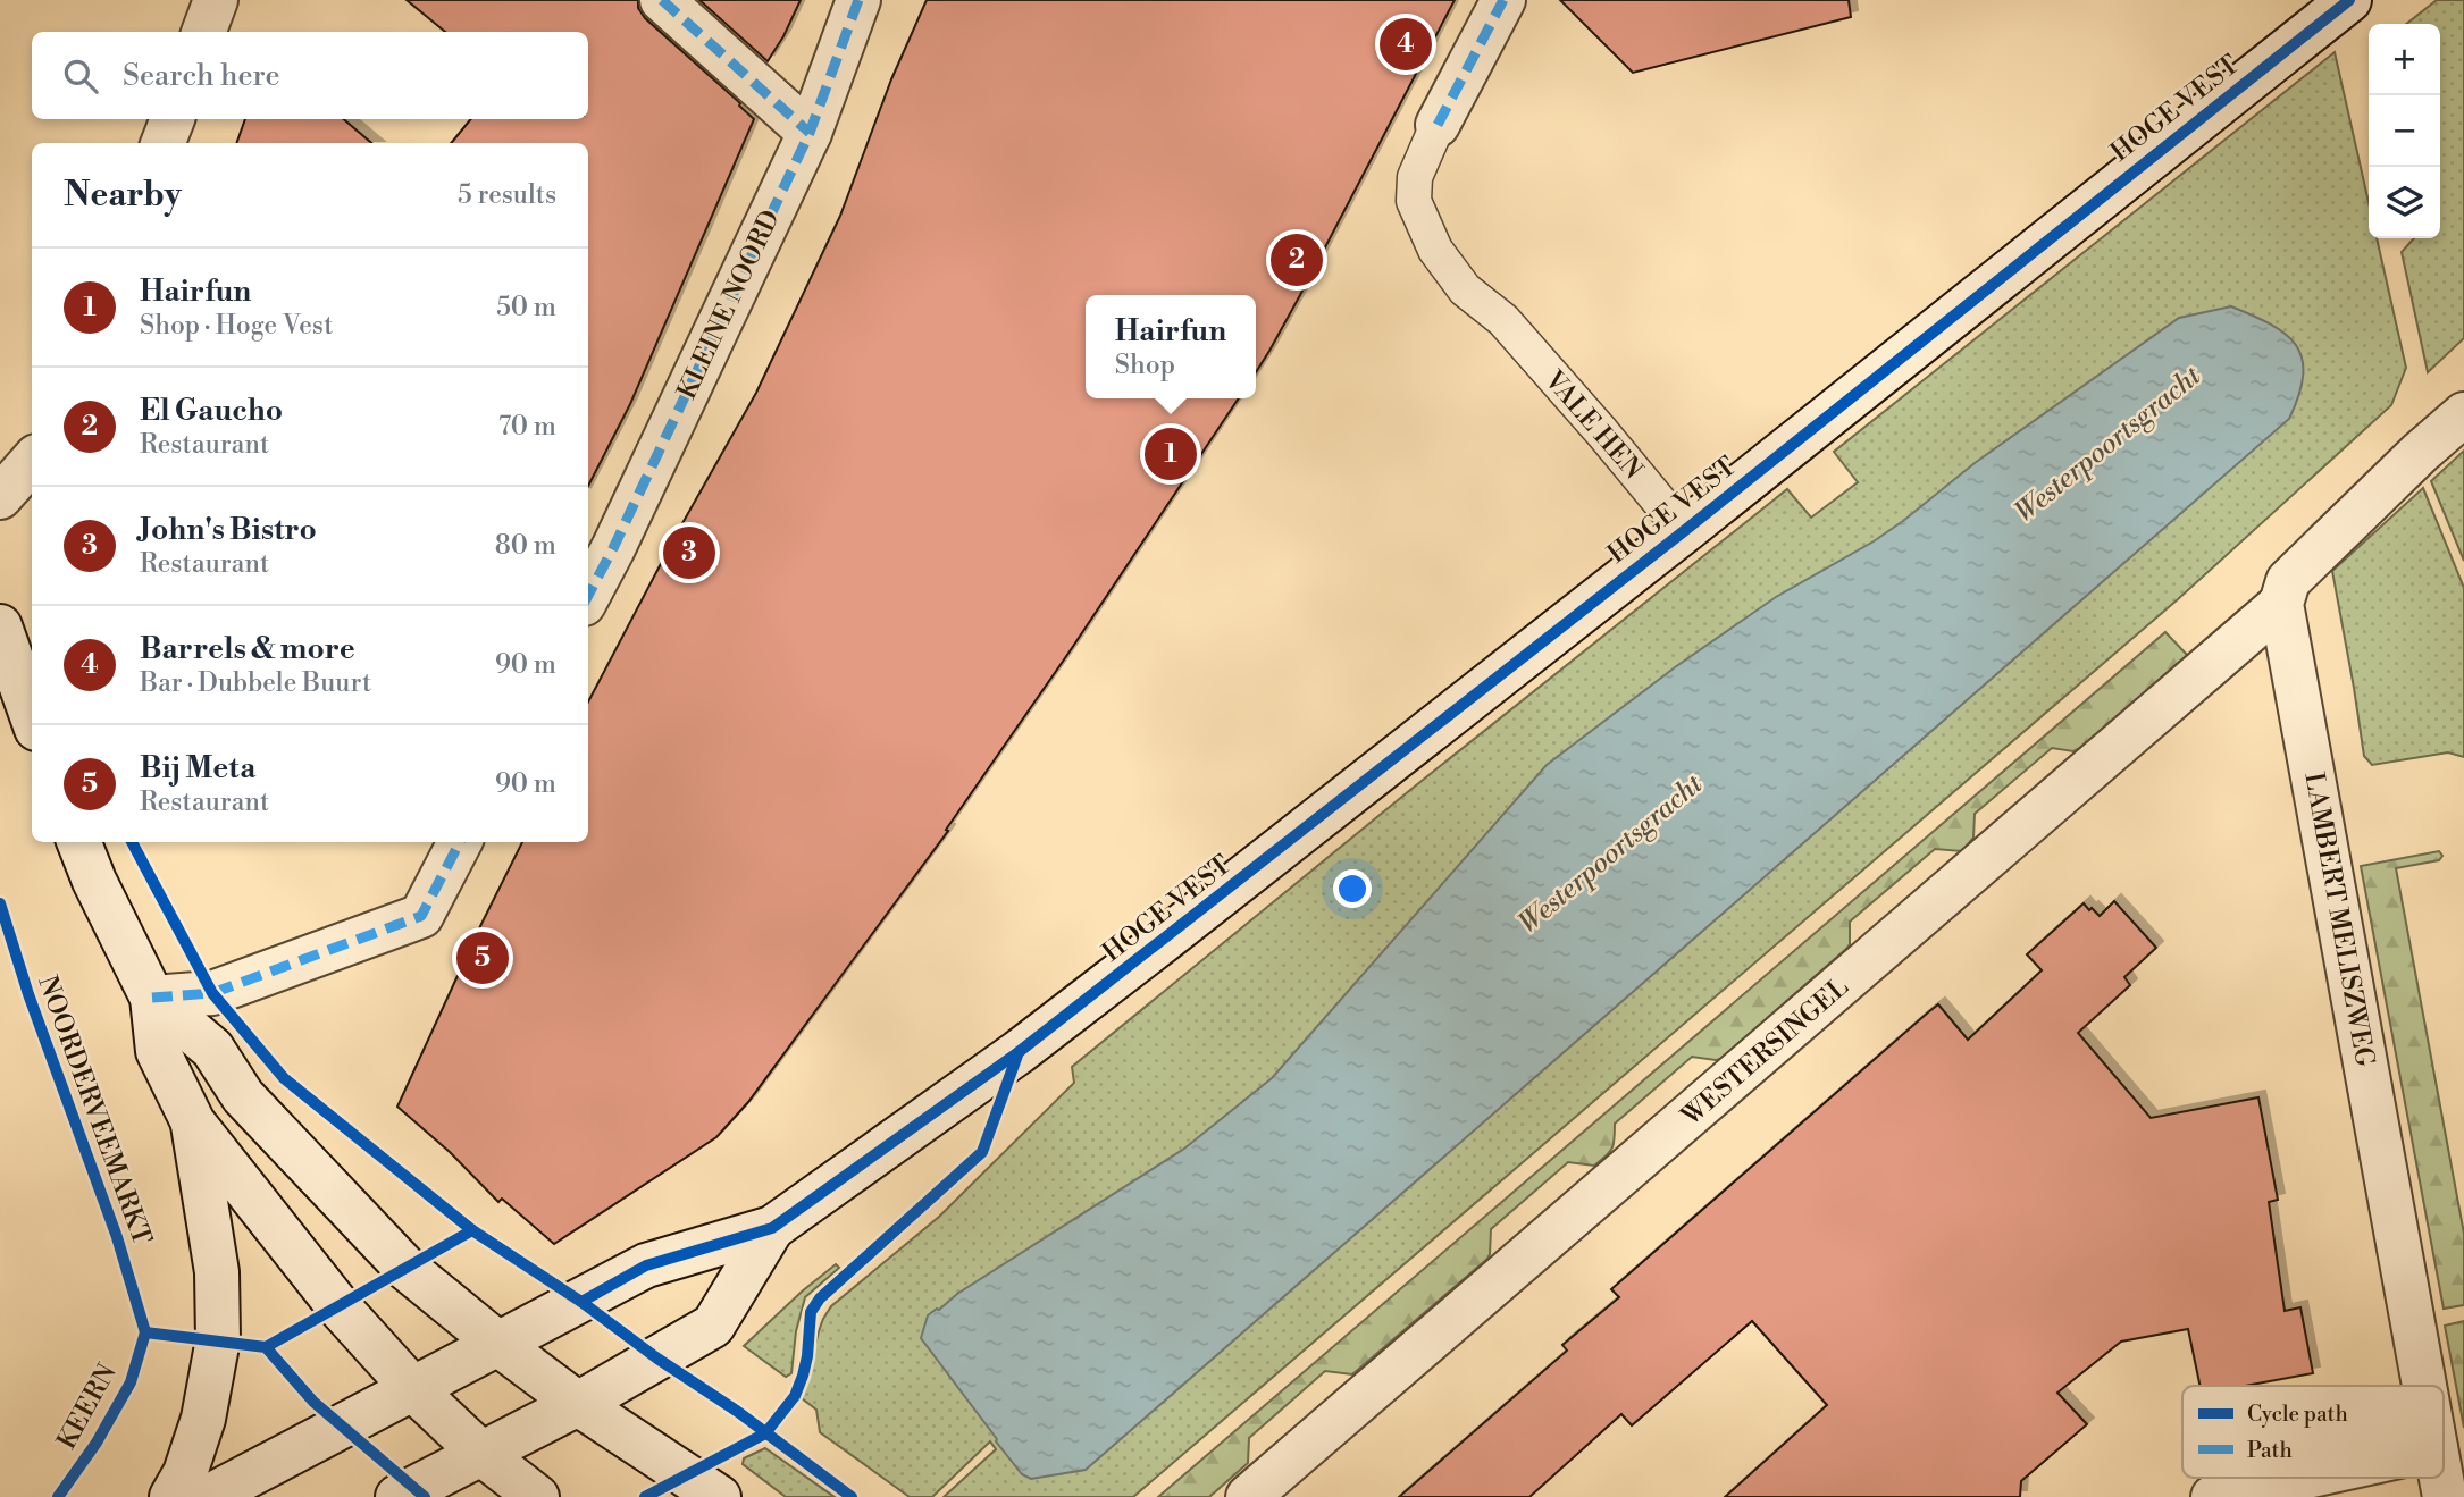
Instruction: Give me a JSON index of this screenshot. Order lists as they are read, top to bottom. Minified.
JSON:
{"streets":{"street":["HOGE VEST","KLEINE NOORD","LAMBERT MELISZWEG","WESTERSINGEL"],"lane":["VALE HEN"],"cycle path":["NOORDERVEEMARKT","KEERN"]},"crossings":[["HOGE VEST","VALE HEN"],["LAMBERT MELISZWEG","WESTERSINGEL"]],"water":["Westerpoortsgracht"],"legend":["Cycle path","Path"],"page":{"pins":["4","2","1","3","5"],"map_buttons":["+","−"],"search":"Search here","heading":["Nearby","5 results"],"list":[{"mark":"1","name":"Hairfun","note":"Shop · Hoge Vest","value":"50 m"},{"mark":"2","name":"El Gaucho","note":"Restaurant","value":"70 m"},{"mark":"3","name":"John's Bistro","note":"Restaurant","value":"80 m"},{"mark":"4","name":"Barrels & more","note":"Bar · Dubbele Buurt","value":"90 m"},{"mark":"5","name":"Bij Meta","note":"Restaurant","value":"90 m"}],"popup":["Hairfun","Shop"]}}
